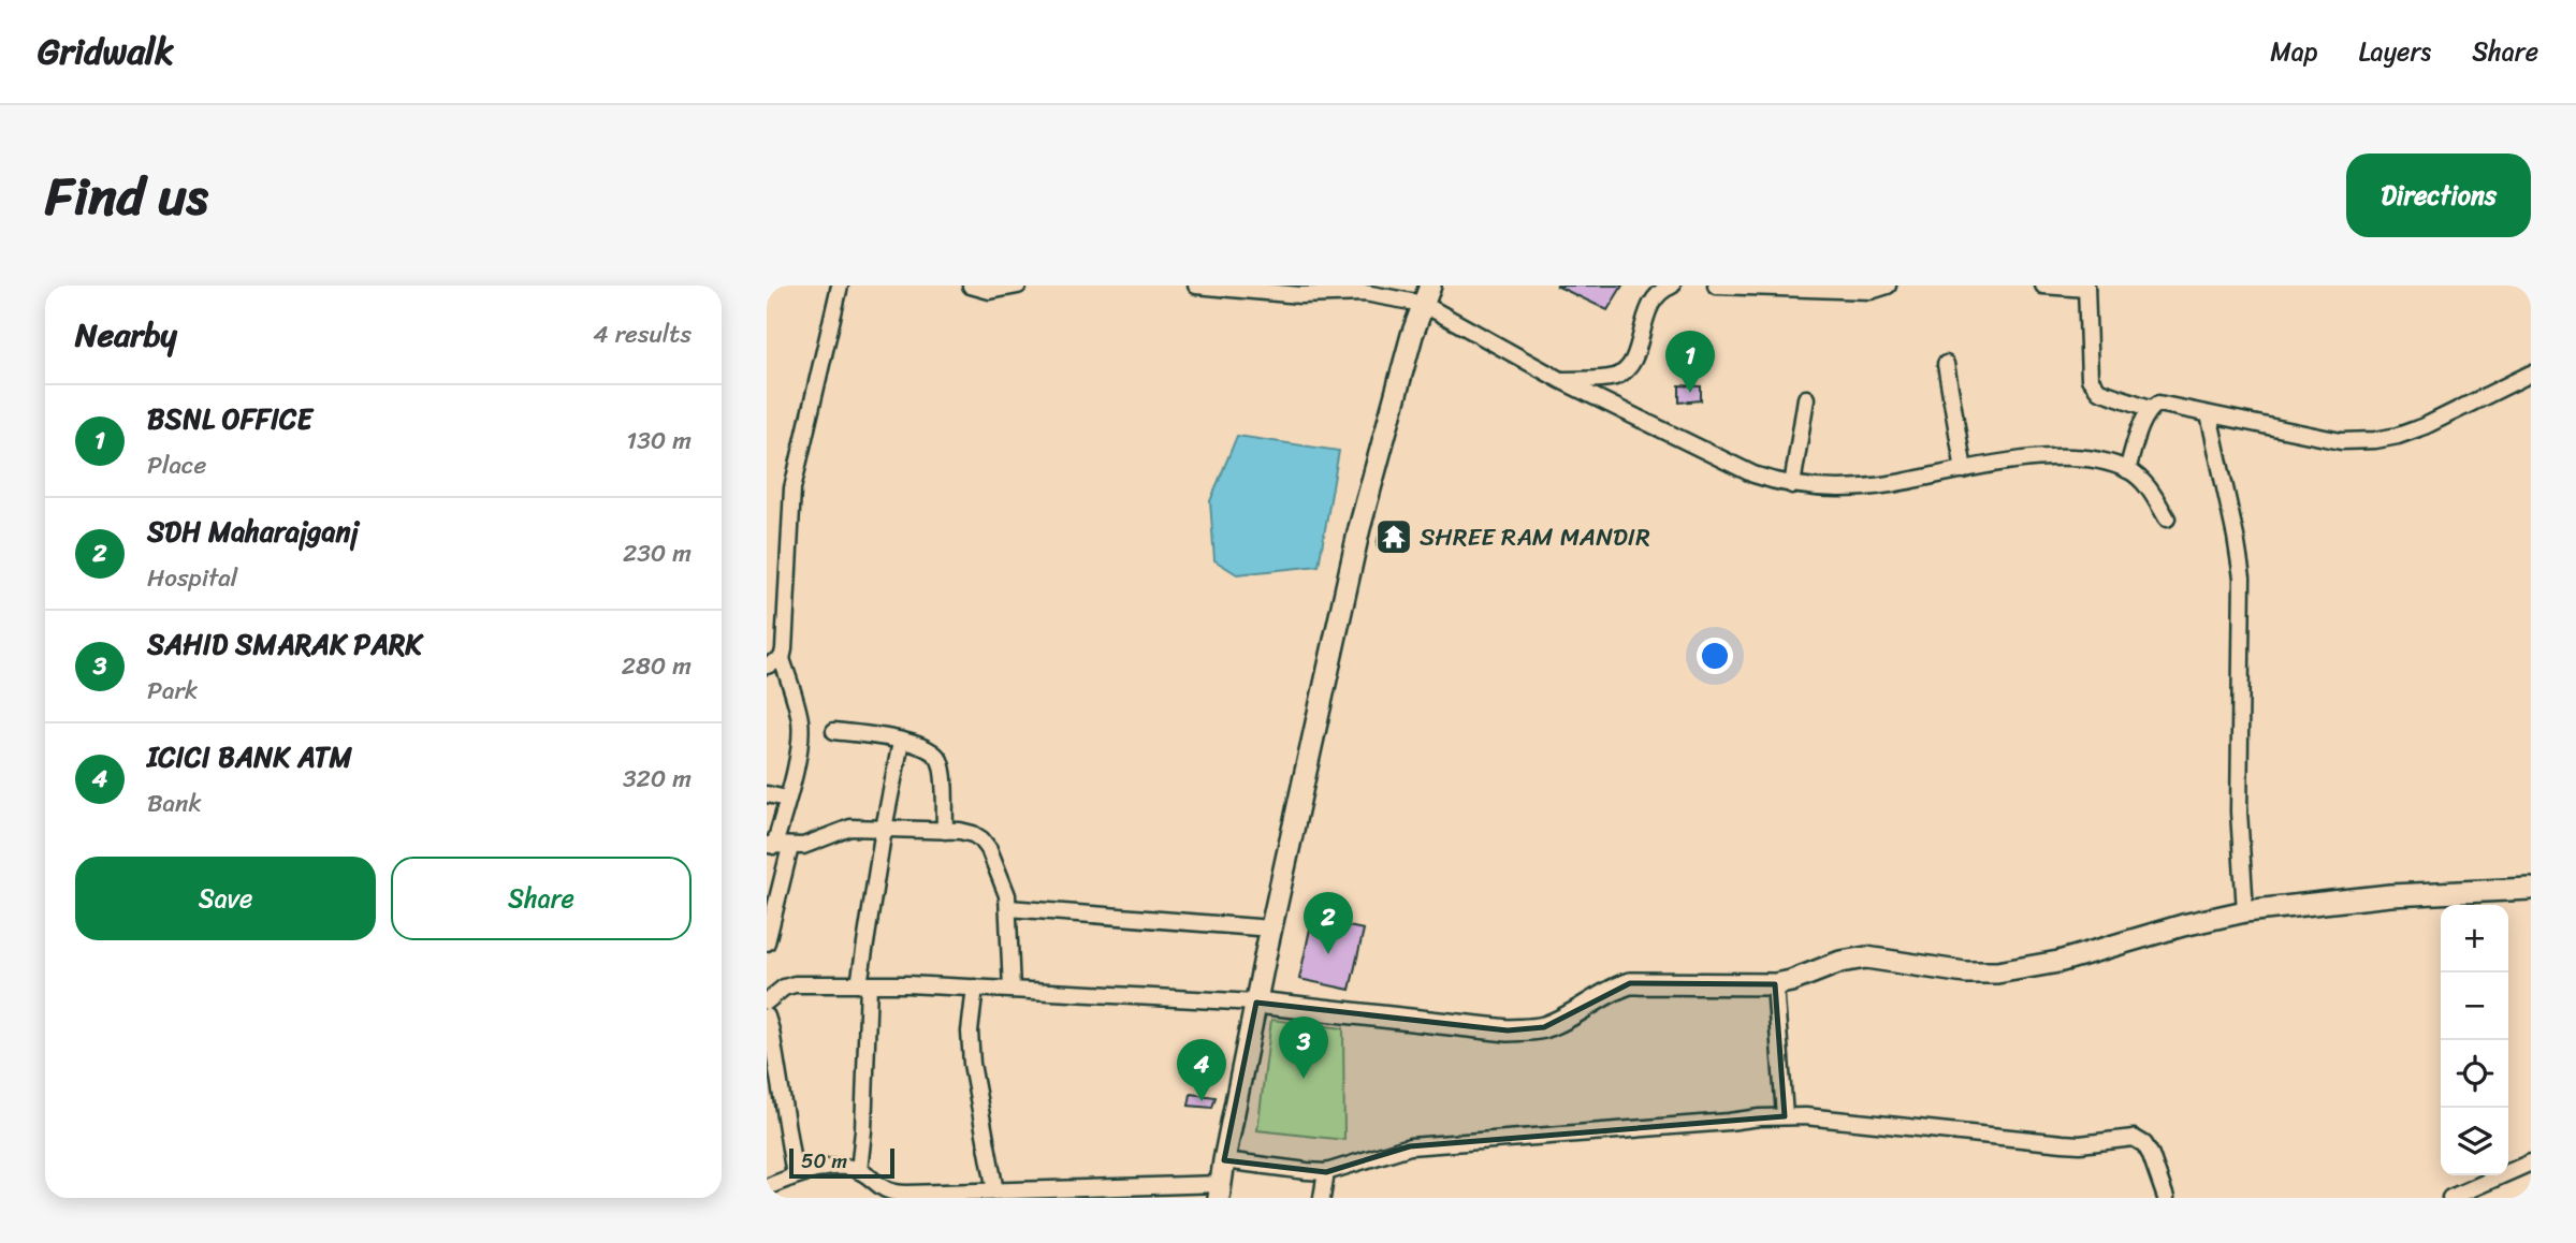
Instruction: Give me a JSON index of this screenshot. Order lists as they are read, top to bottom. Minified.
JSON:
{"places":{"temple":["SHREE RAM MANDIR"]},"scale_bar":"50 m","page":{"header":"Gridwalk","nav":["Map","Layers","Share"],"title":"Find us","buttons":["Directions",["Save","Share"]],"heading":["Nearby","4 results"],"pins":["1","2","3","4"],"list":[{"mark":"1","name":"BSNL OFFICE","note":"Place","value":"130 m"},{"mark":"2","name":"SDH Maharajganj","note":"Hospital","value":"230 m"},{"mark":"3","name":"SAHID SMARAK PARK","note":"Park","value":"280 m"},{"mark":"4","name":"ICICI BANK ATM","note":"Bank","value":"320 m"}],"map_buttons":["+","−"],"scale":"50 m"}}
